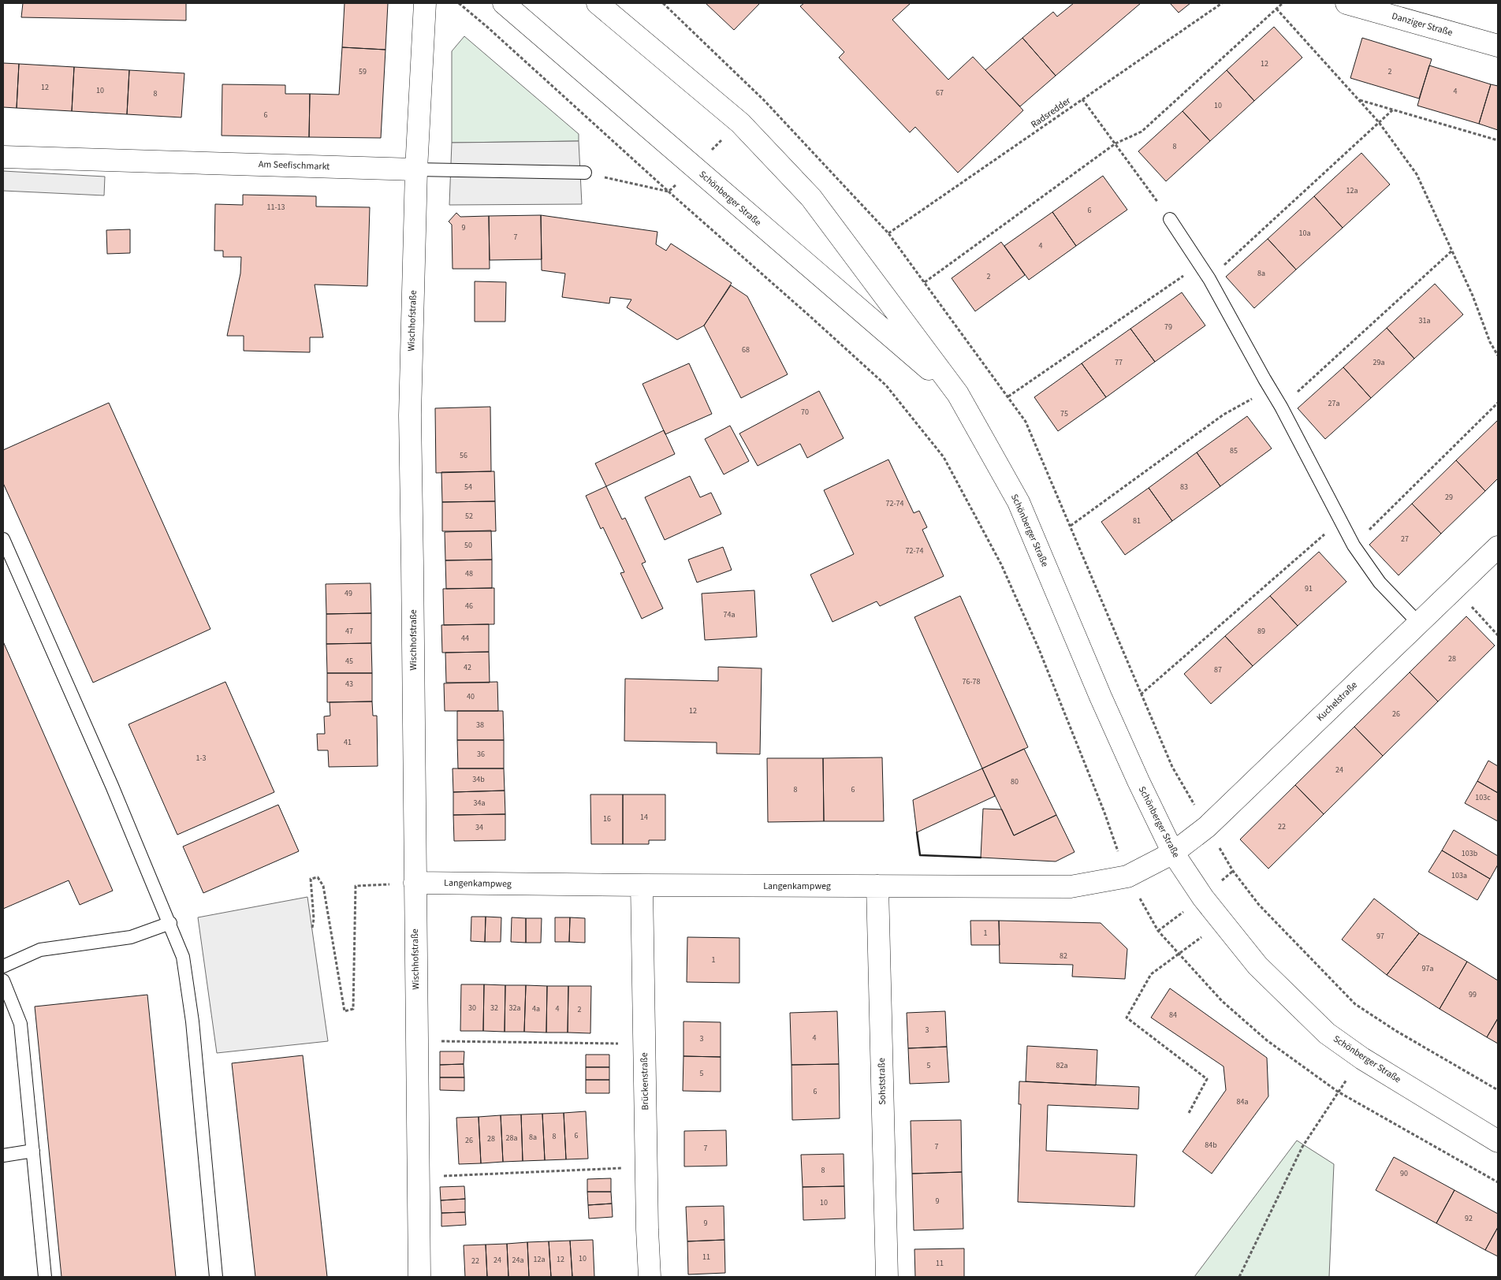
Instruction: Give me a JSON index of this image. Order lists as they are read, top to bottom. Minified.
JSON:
{"streets":{"street":["Danziger Straße","Am Seefischmarkt","Schönberger Straße","Wischhofstraße","Kuchelstraße","Langenkampweg","Brückenstraße","Sohststraße"],"path":["Radsredder"]},"crossings":[["Am Seefischmarkt","Wischhofstraße"],["Schönberger Straße","Kuchelstraße"],["Schönberger Straße","Langenkampweg"],["Wischhofstraße","Langenkampweg"],["Kuchelstraße","Langenkampweg"],["Langenkampweg","Brückenstraße"],["Langenkampweg","Sohststraße"]],"house_numbers":["12","59","2","12","10","4","67","8","10","6","8","12a","11-13","6","9","10a","7","4","8a","2","31a","79","68","77","29a","27a","70","75","85","56","54","83","29","72-74","52","81","27","50","72-74","48","91","49","46","74a","47","89","44","28","45","42","87","76-78","43","40","12","26","38","41","36","1-3","24","34b","80","8","6","103c","34a","14","16","22","34","103b","103a","1","97","82","1","97a","99","30","32","32a","4a","4","2","84","3","4","3","5","82a","5","6","84a","6","8","8a","28a","28","26","84b","7","7","8","90","9","10","92","9","11","10","12a","12","24","24a","22","11"]}
